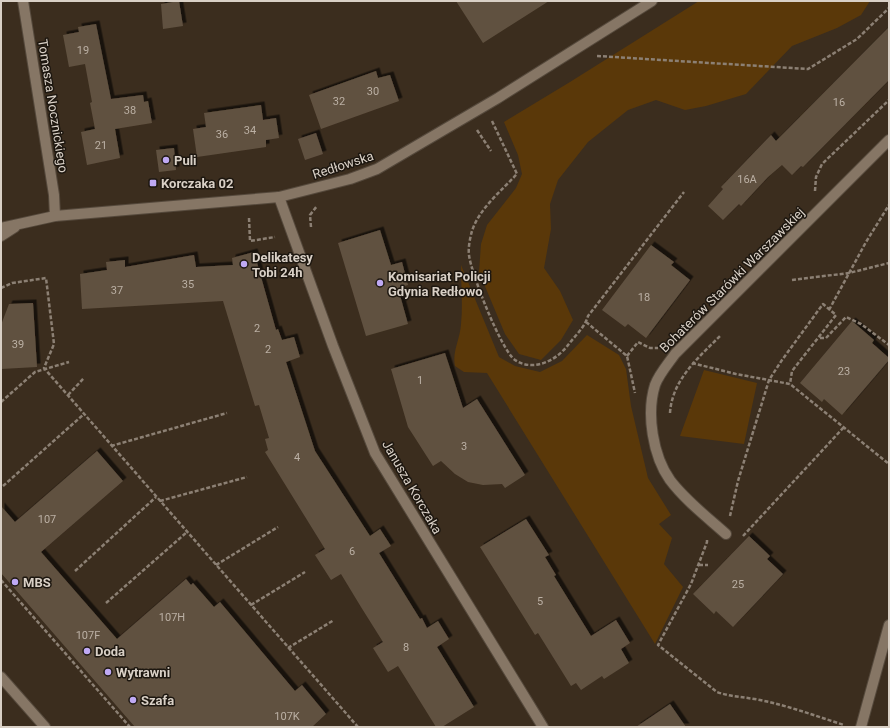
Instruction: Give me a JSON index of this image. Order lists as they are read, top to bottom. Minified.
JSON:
{"streets":{"street":["Tomasza Nocznickiego","Redłowska","Bohaterów Starówki Warszawskiej","Janusza Korczaka"]},"crossings":[["Tomasza Nocznickiego","Redłowska"],["Redłowska","Janusza Korczaka"]],"places":{"other":["Puli","Delikatesy Tobi 24h","Komisariat Policji Gdynia Redłowo","MBS","Doda","Wytrawni","Szafa"],"transit":["Korczaka 02"]},"house_numbers":["19","30","32","16","38","34","36","21","16A","35","37","18","2","39","2","23","1","3","4","107","6","25","5","107H","107F","8","107K"]}
